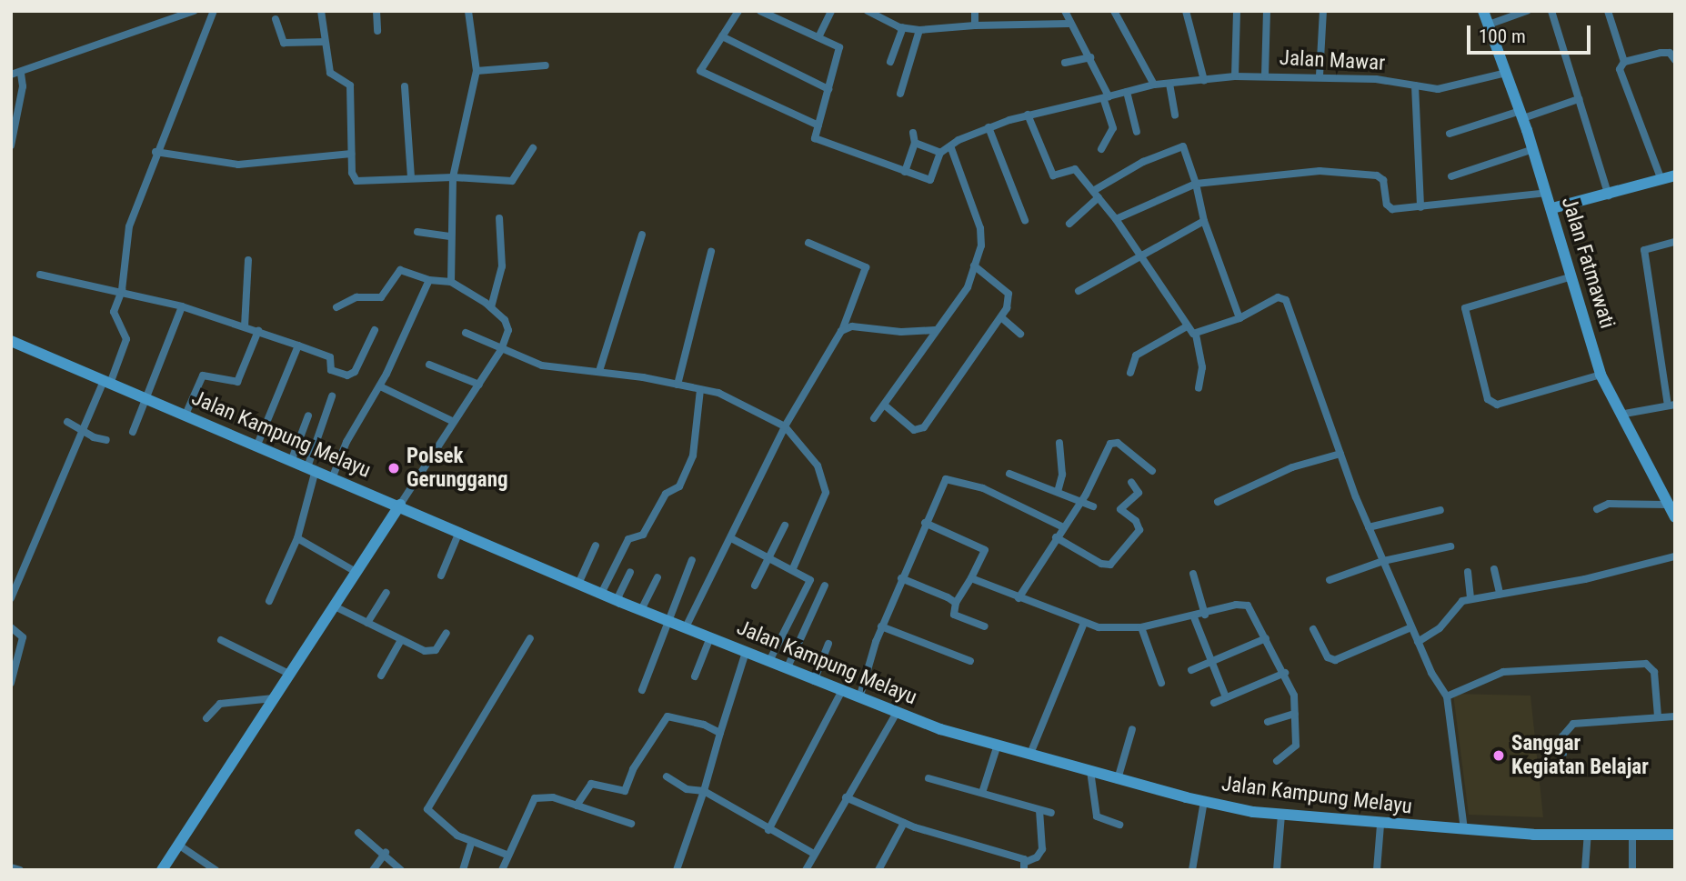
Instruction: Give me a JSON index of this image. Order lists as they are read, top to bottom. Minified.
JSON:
{"streets":{"main road":["Jalan Fatmawati","Jalan Kampung Melayu"],"street":["Jalan Mawar"]},"crossings":[["Jalan Mawar","Jalan Fatmawati"]],"places":["Polsek Gerunggang","Sanggar Kegiatan Belajar"],"scale_bar":"100 m"}
